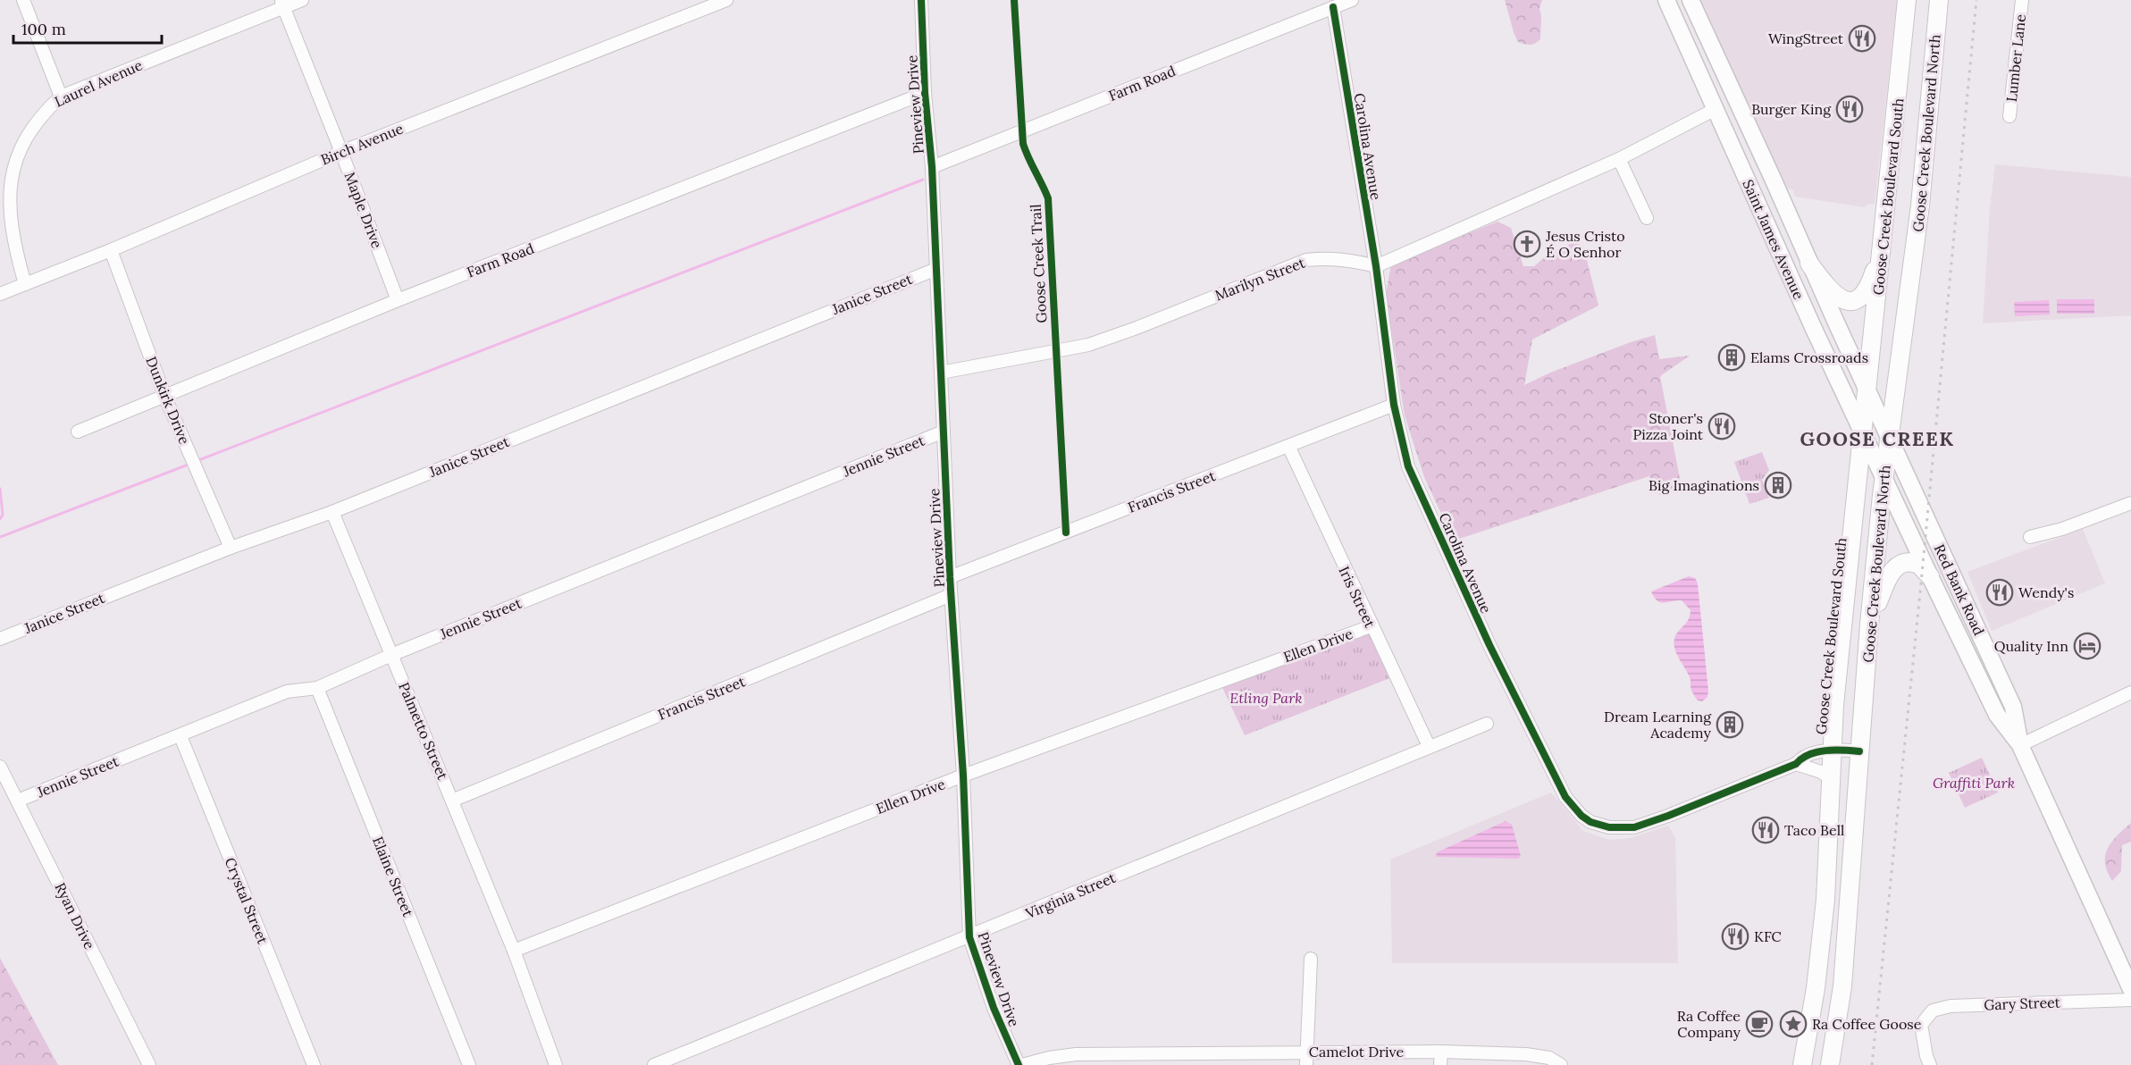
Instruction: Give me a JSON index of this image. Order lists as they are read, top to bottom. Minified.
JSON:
{"streets":{"highway":["Goose Creek Boulevard North","Goose Creek Boulevard South"],"main road":["Saint James Avenue","Red Bank Road"],"street":["Lumber Lane","Laurel Avenue","Farm Road","Pineview Drive","Birch Avenue","Carolina Avenue","Maple Drive","Marilyn Street","Janice Street","Dunkirk Drive","Jennie Street","Francis Street","Iris Street","Ellen Drive","Palmetto Street","Elaine Street","Virginia Street","Crystal Street","Ryan Drive","Gary Street","Camelot Drive"],"cycle path":["Goose Creek Trail"]},"crossings":[["Laurel Avenue","Birch Avenue"],["Laurel Avenue","Maple Drive"],["Farm Road","Pineview Drive"],["Farm Road","Carolina Avenue"],["Farm Road","Maple Drive"],["Farm Road","Dunkirk Drive"],["Pineview Drive","Marilyn Street"],["Pineview Drive","Janice Street"],["Pineview Drive","Jennie Street"],["Pineview Drive","Francis Street"],["Pineview Drive","Ellen Drive"],["Pineview Drive","Virginia Street"],["Pineview Drive","Camelot Drive"],["Goose Creek Boulevard North","Carolina Avenue"],["Goose Creek Boulevard North","Saint James Avenue"],["Goose Creek Boulevard North","Red Bank Road"],["Birch Avenue","Maple Drive"],["Birch Avenue","Dunkirk Drive"],["Carolina Avenue","Goose Creek Boulevard South"],["Carolina Avenue","Marilyn Street"],["Carolina Avenue","Francis Street"],["Goose Creek Boulevard South","Saint James Avenue"],["Saint James Avenue","Red Bank Road"],["Janice Street","Dunkirk Drive"],["Janice Street","Palmetto Street"],["Jennie Street","Palmetto Street"],["Jennie Street","Elaine Street"],["Jennie Street","Crystal Street"],["Jennie Street","Ryan Drive"],["Francis Street","Iris Street"],["Francis Street","Palmetto Street"],["Iris Street","Ellen Drive"],["Iris Street","Virginia Street"],["Ellen Drive","Palmetto Street"]],"districts":["GOOSE CREEK"],"parks":["Etling Park","Graffiti Park"],"places":{"restaurant":["WingStreet","Burger King","Stoner's Pizza Joint","Wendy's","Taco Bell","KFC"],"church":["Jesus Cristo É O Senhor"],"building":["Elams Crossroads","Big Imaginations","Dream Learning Academy"],"hotel":["Quality Inn"],"cafe":["Ra Coffee Company"],"place":["Ra Coffee Goose"]},"scale_bar":"100 m"}
